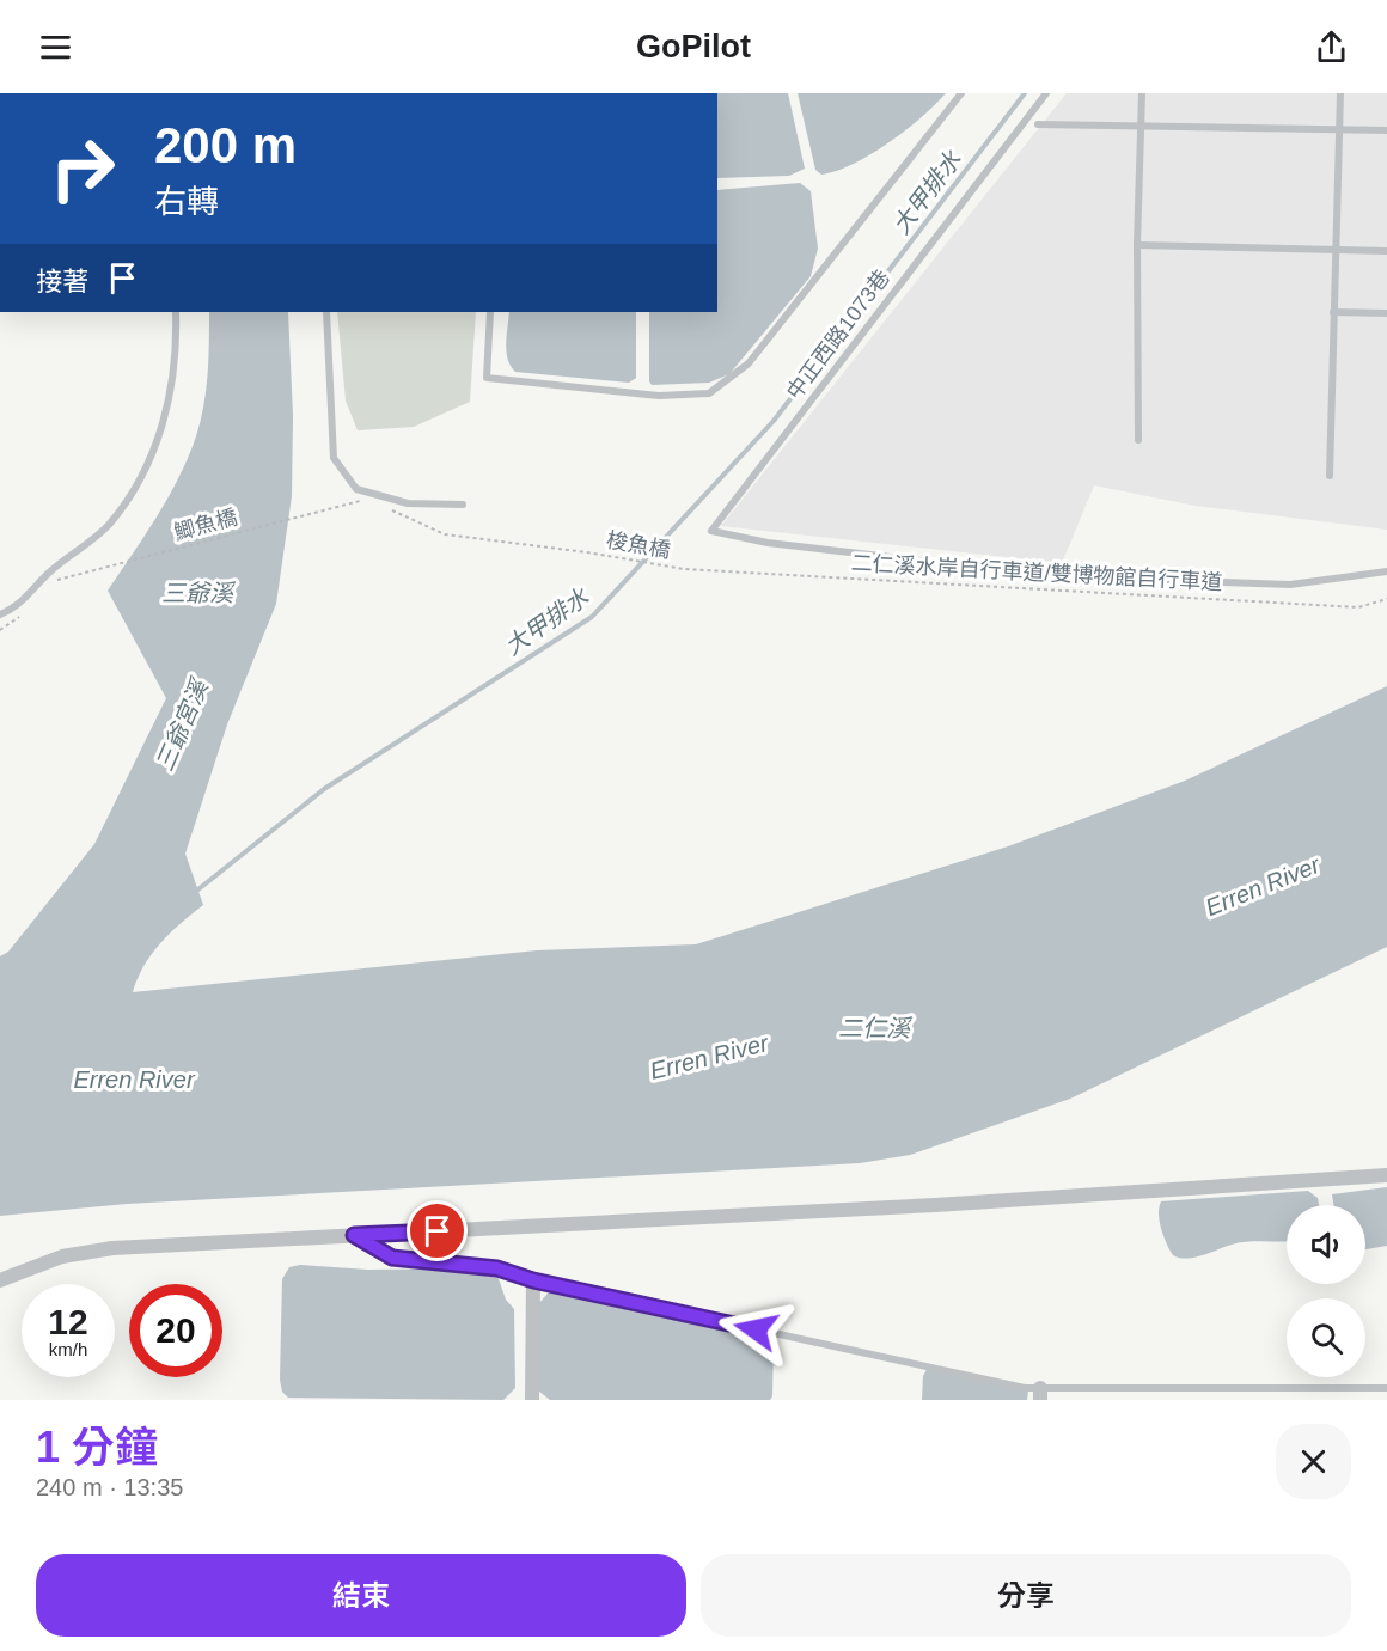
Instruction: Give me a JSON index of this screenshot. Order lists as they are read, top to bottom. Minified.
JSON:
{"streets":{"lane":["中正西路1073巷"],"path":["鯽魚橋","梭魚橋","二仁溪水岸自行車道/雙博物館自行車道"]},"crossings":[["梭魚橋","二仁溪水岸自行車道/雙博物館自行車道"]],"water":["大甲排水","三爺溪","三爺宮溪","Erren River","二仁溪"],"page":{"header":"GoPilot","turn":["200 m","右轉"],"then":"接著","speed":"12 km/h","limit":"20","heading":["1 分鐘","240 m · 13:35"],"buttons":["結束","分享"]}}
